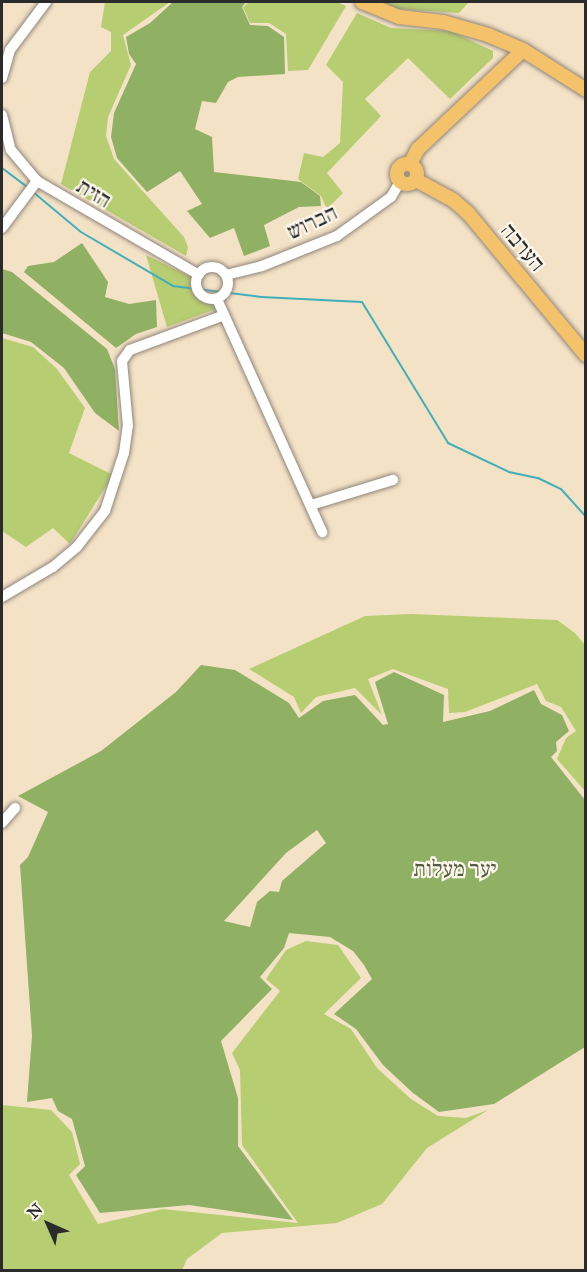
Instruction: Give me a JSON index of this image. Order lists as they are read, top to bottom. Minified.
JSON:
{"streets":{"main road":["הערבה"],"street":["הזית","הברוש"]},"crossings":[["הזית","הברוש"],["הברוש","הערבה"]],"parks":["יער מעלות"],"north":"top left"}
